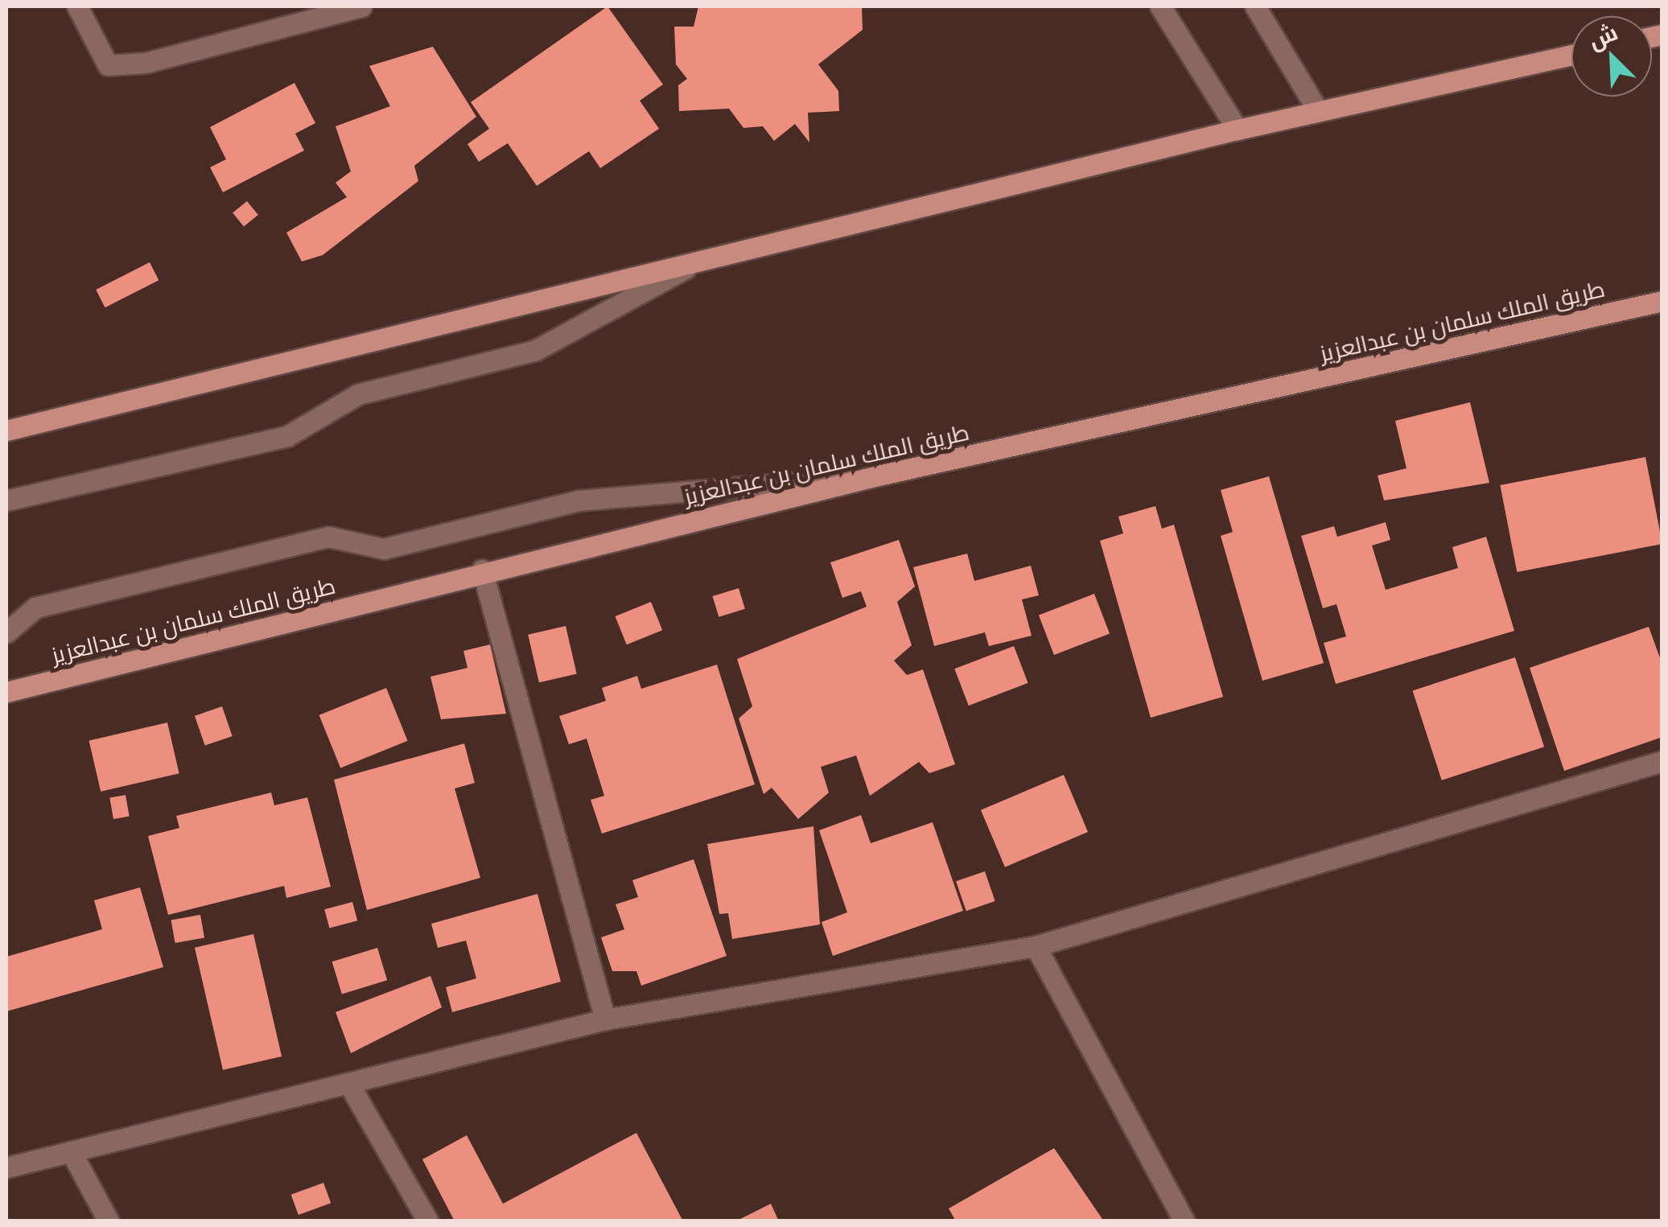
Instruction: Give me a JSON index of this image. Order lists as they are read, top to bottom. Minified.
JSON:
{"streets":{"main road":["طريق الملك سلمان بن عبدالعزيز"]},"north":"top left"}
